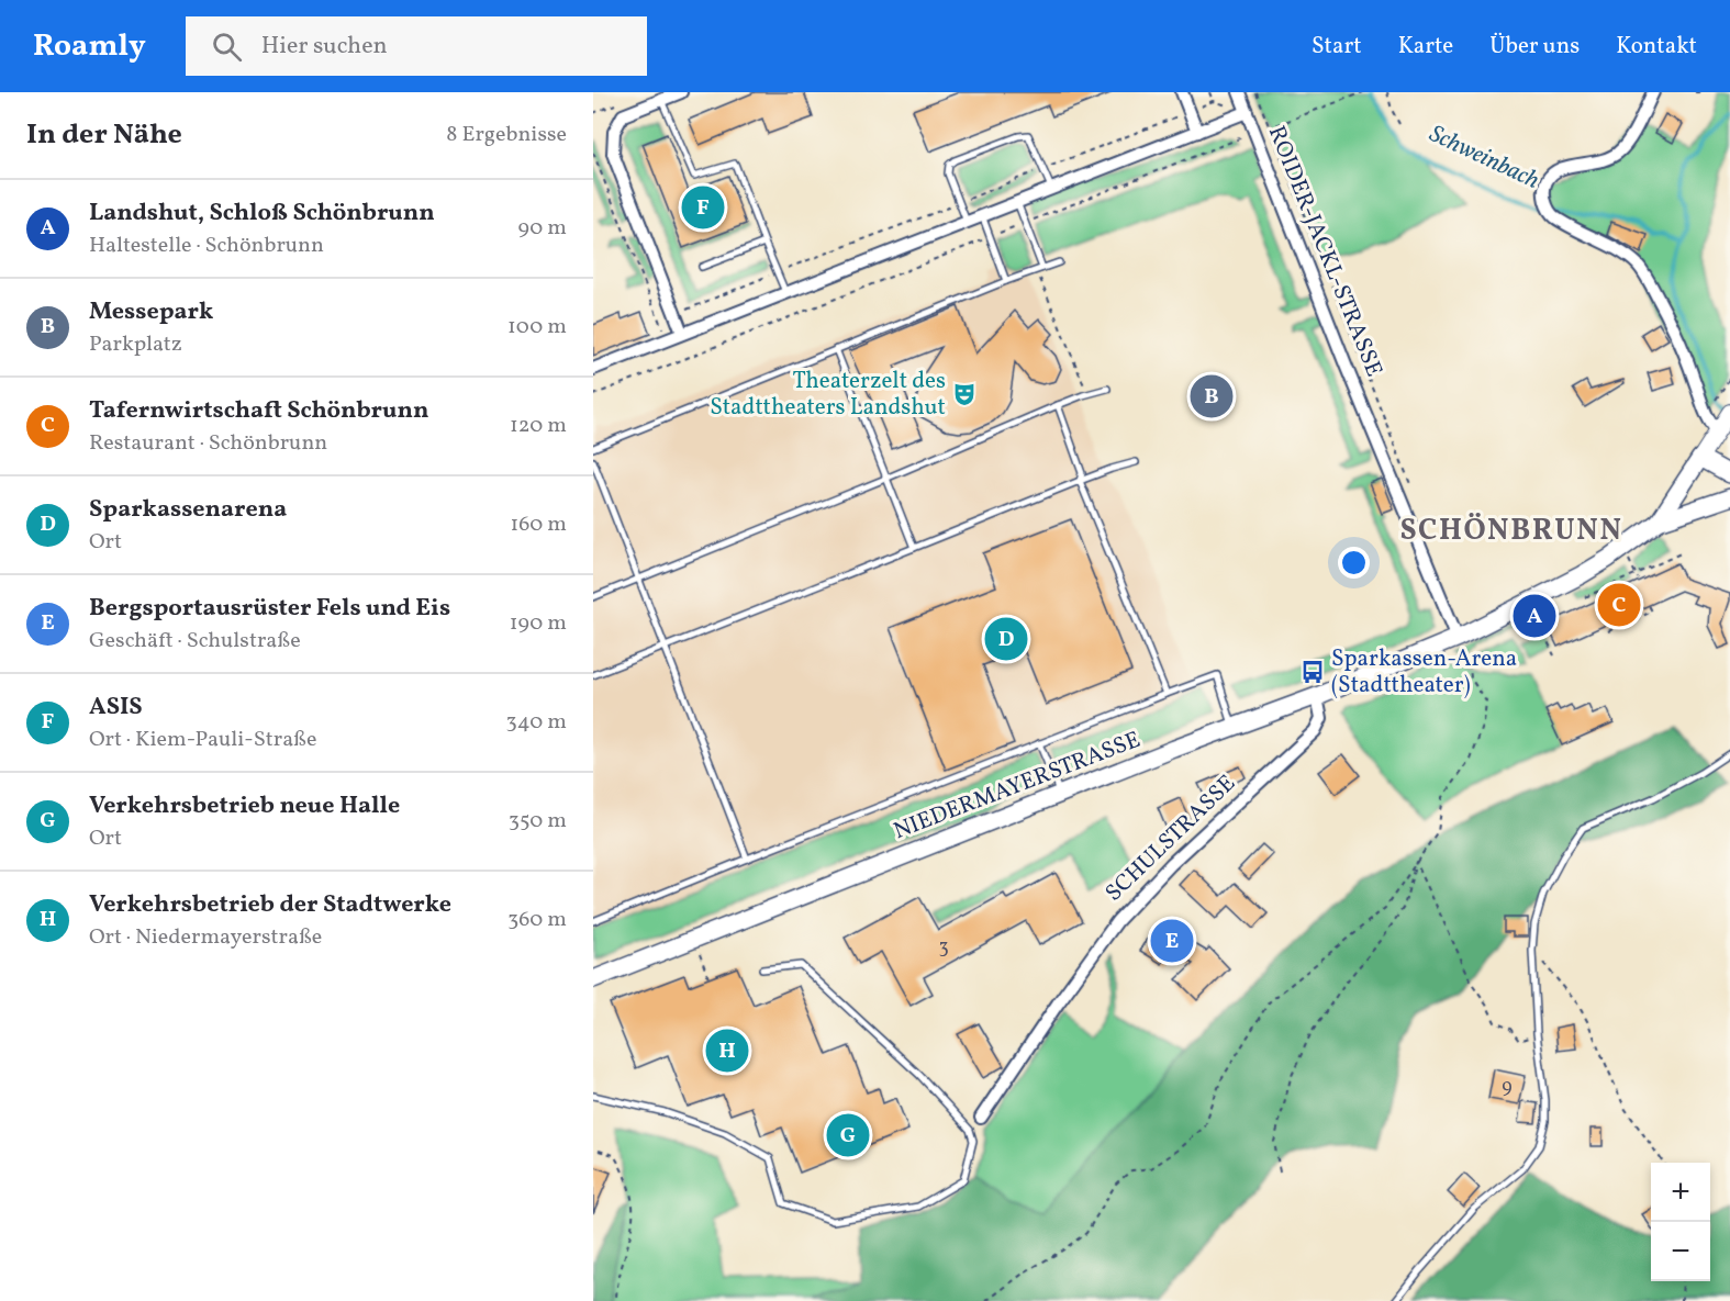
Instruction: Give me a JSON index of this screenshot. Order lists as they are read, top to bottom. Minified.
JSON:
{"streets":{"main road":["NIEDERMAYERSTRASSE"],"street":["ROIDER-JACKL-STRASSE","SCHULSTRASSE"]},"crossings":[["ROIDER-JACKL-STRASSE","NIEDERMAYERSTRASSE"],["NIEDERMAYERSTRASSE","SCHULSTRASSE"]],"districts":["SCHÖNBRUNN"],"water":["Schweinbach"],"places":{"theatre":["Theaterzelt des Stadttheaters Landshut"],"bus stop":["Sparkassen-Arena (Stadttheater)"]},"house_numbers":["3","9"],"page":{"header":"Roamly","search":"Hier suchen","nav":["Start","Karte","Über uns","Kontakt"],"heading":["In der Nähe","8 Ergebnisse"],"list":[{"mark":"A","name":"Landshut, Schloß Schönbrunn","note":"Haltestelle · Schönbrunn","value":"90 m"},{"mark":"B","name":"Messepark","note":"Parkplatz","value":"100 m"},{"mark":"C","name":"Tafernwirtschaft Schönbrunn","note":"Restaurant · Schönbrunn","value":"120 m"},{"mark":"D","name":"Sparkassenarena","note":"Ort","value":"160 m"},{"mark":"E","name":"Bergsportausrüster Fels und Eis","note":"Geschäft · Schulstraße","value":"190 m"},{"mark":"F","name":"ASIS","note":"Ort · Kiem-Pauli-Straße","value":"340 m"},{"mark":"G","name":"Verkehrsbetrieb neue Halle","note":"Ort","value":"350 m"},{"mark":"H","name":"Verkehrsbetrieb der Stadtwerke","note":"Ort · Niedermayerstraße","value":"360 m"}],"pins":["F","B","C","A","D","E","H","G"],"map_buttons":["+","−"]}}
